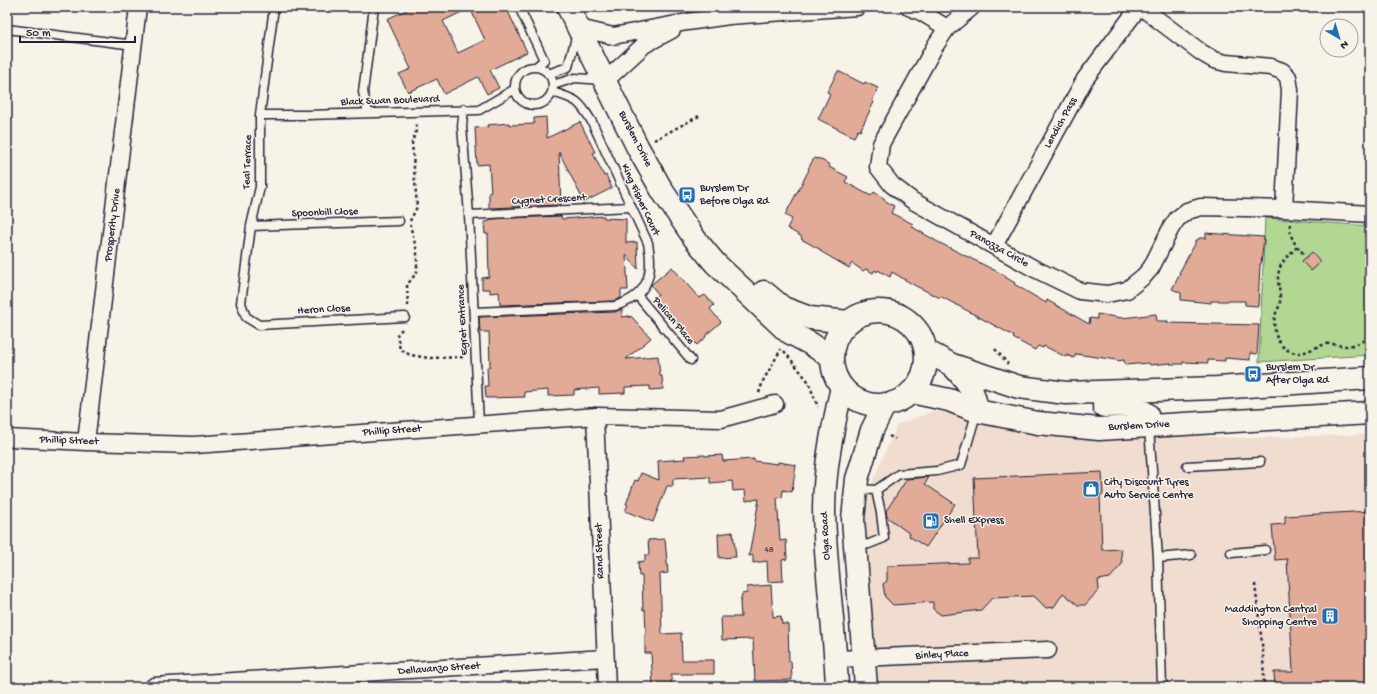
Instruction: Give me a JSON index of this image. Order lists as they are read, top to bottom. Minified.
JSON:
{"streets":{"main road":["Burslem Drive","Olga Road"],"street":["Lendich Pass","Prosperity Drive","Panozza Circle","Phillip Street","Rand Street","Binley Place","Dellavanzo Street"],"lane":["Black Swan Boulevard","Teal Terrace","Cygnet Crescent","King Fisher Court","Spoonbill Close","Heron Close","Egret Entrance","Pelican Place"]},"crossings":[["Black Swan Boulevard","Teal Terrace"],["Black Swan Boulevard","King Fisher Court"],["Black Swan Boulevard","Egret Entrance"],["Lendich Pass","Panozza Circle"],["Burslem Drive","Olga Road"],["Teal Terrace","Spoonbill Close"],["Teal Terrace","Heron Close"],["Cygnet Crescent","King Fisher Court"],["Cygnet Crescent","Egret Entrance"],["King Fisher Court","Egret Entrance"],["King Fisher Court","Pelican Place"],["Prosperity Drive","Phillip Street"],["Egret Entrance","Phillip Street"],["Phillip Street","Rand Street"],["Olga Road","Binley Place"],["Rand Street","Dellavanzo Street"]],"places":{"bus stop":["Burslem Dr Before Olga Rd","Burslem Dr After Olga Rd"],"shop":["City Discount Tyres Auto Service Centre"],"fuel station":["Shell Express"],"building":["Maddington Central Shopping Centre"]},"house_numbers":["48"],"scale_bar":"50 m","north":"bottom right"}
